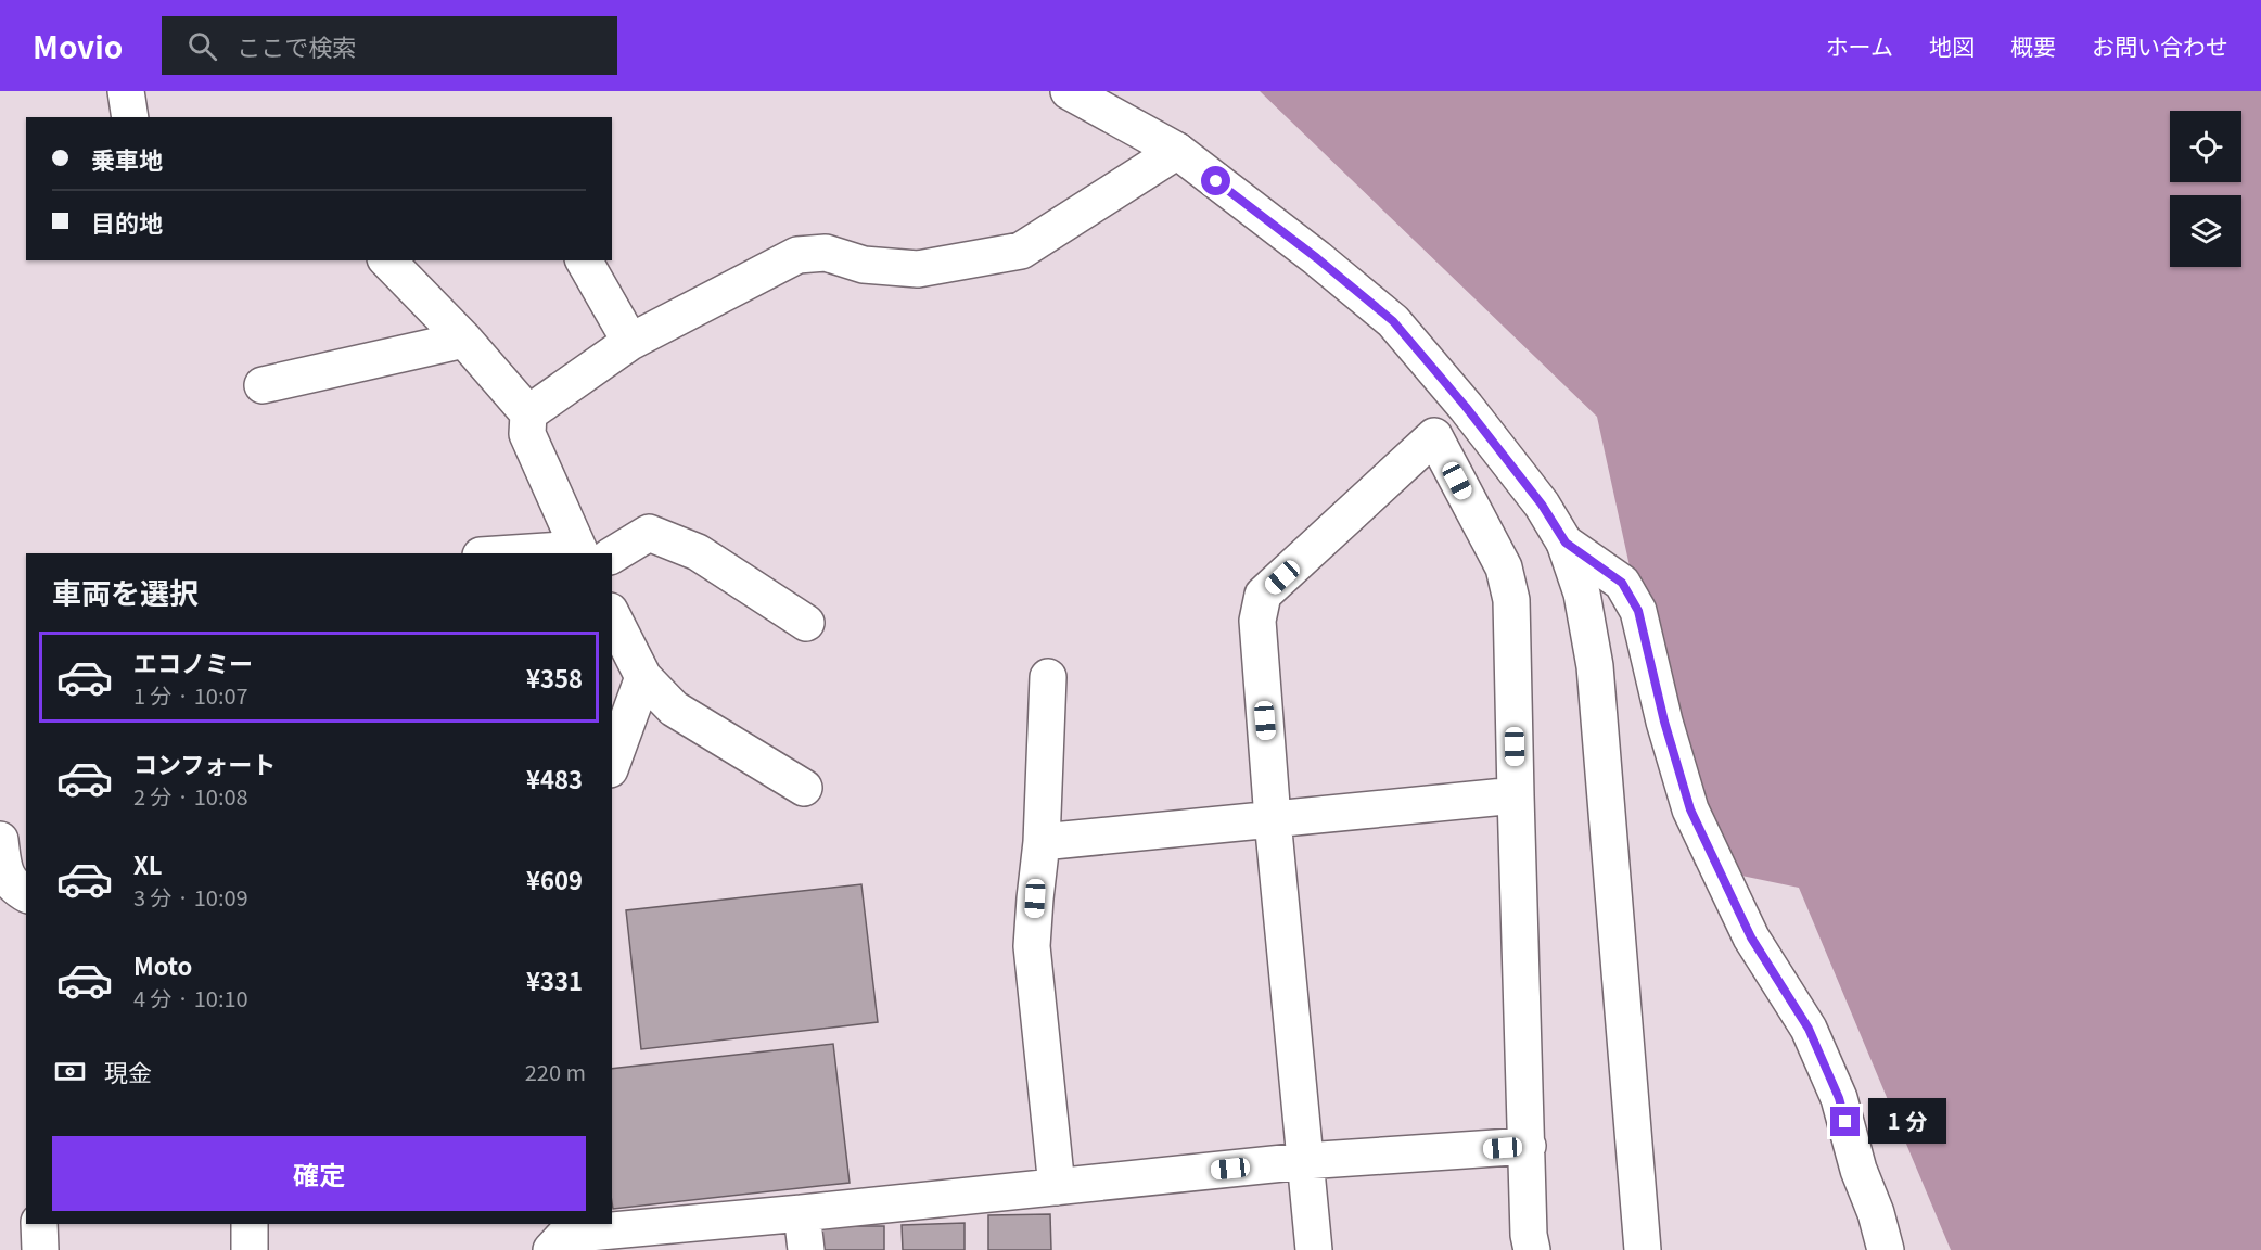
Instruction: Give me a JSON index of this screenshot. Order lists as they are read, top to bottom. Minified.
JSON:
{"page":{"header":"Movio","search":"ここで検索","nav":["ホーム","地図","概要","お問い合わせ"],"banner":["乗車地","目的地"],"heading":"車両を選択","list":[{"name":"エコノミー","note":"1 分 · 10:07","value":"¥358"},{"name":"コンフォート","note":"2 分 · 10:08","value":"¥483"},{"name":"XL","note":"3 分 · 10:09","value":"¥609"},{"name":"Moto","note":"4 分 · 10:10","value":"¥331"}],"pay":["現金","220 m"],"bubble":"1 分","buttons":"確定"}}
